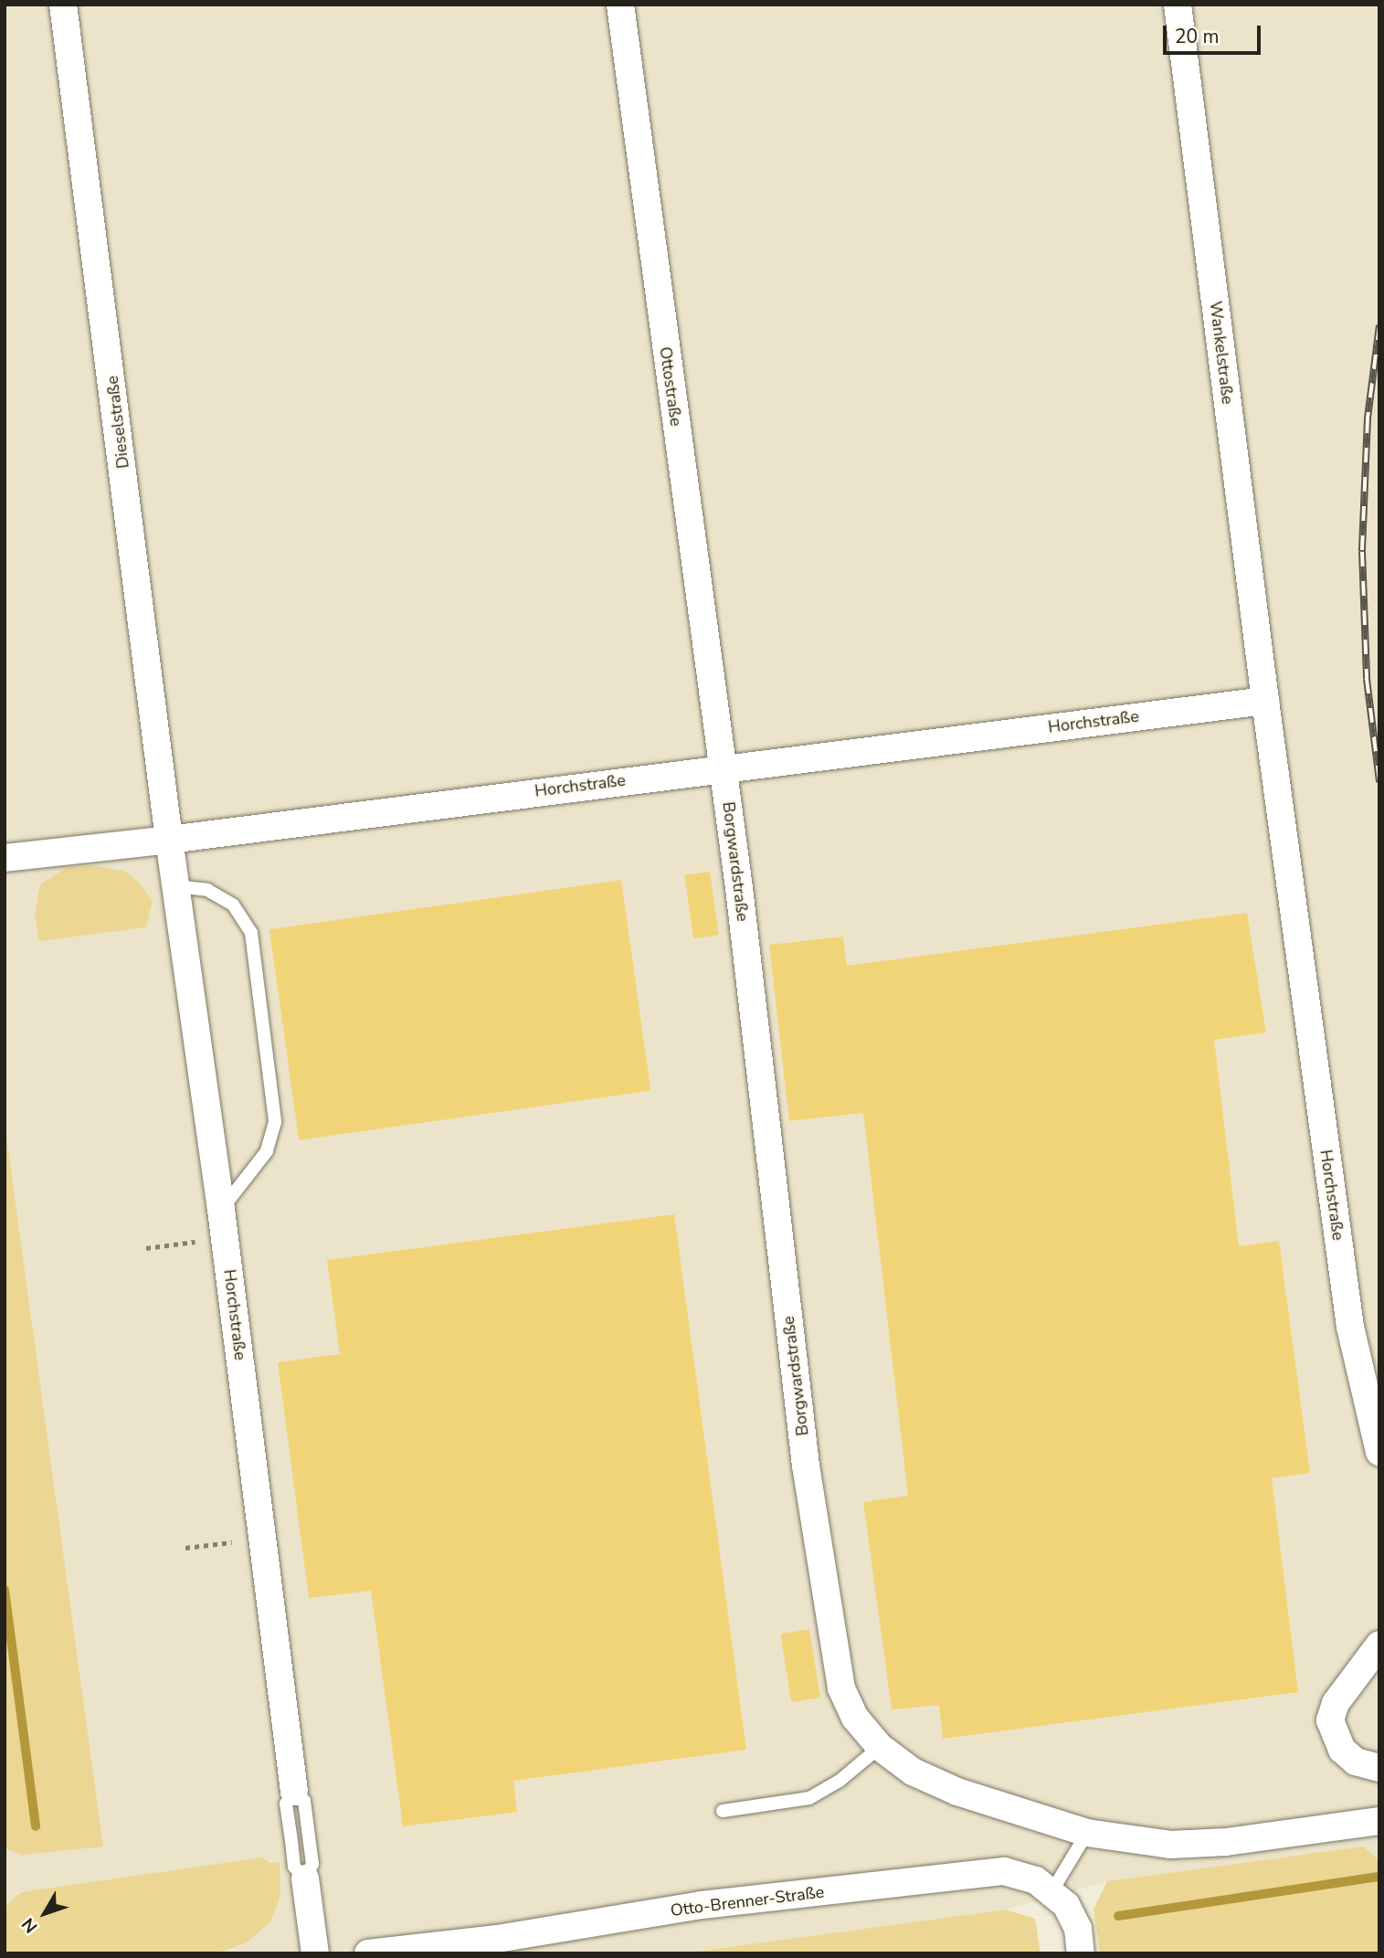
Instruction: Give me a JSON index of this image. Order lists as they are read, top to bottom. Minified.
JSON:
{"streets":{"street":["Wankelstraße","Ottostraße","Dieselstraße","Horchstraße","Borgwardstraße","Otto-Brenner-Straße"]},"crossings":[["Wankelstraße","Horchstraße"],["Ottostraße","Horchstraße"],["Ottostraße","Borgwardstraße"],["Dieselstraße","Horchstraße"],["Horchstraße","Borgwardstraße"]],"scale_bar":"20 m","north":"bottom left"}
